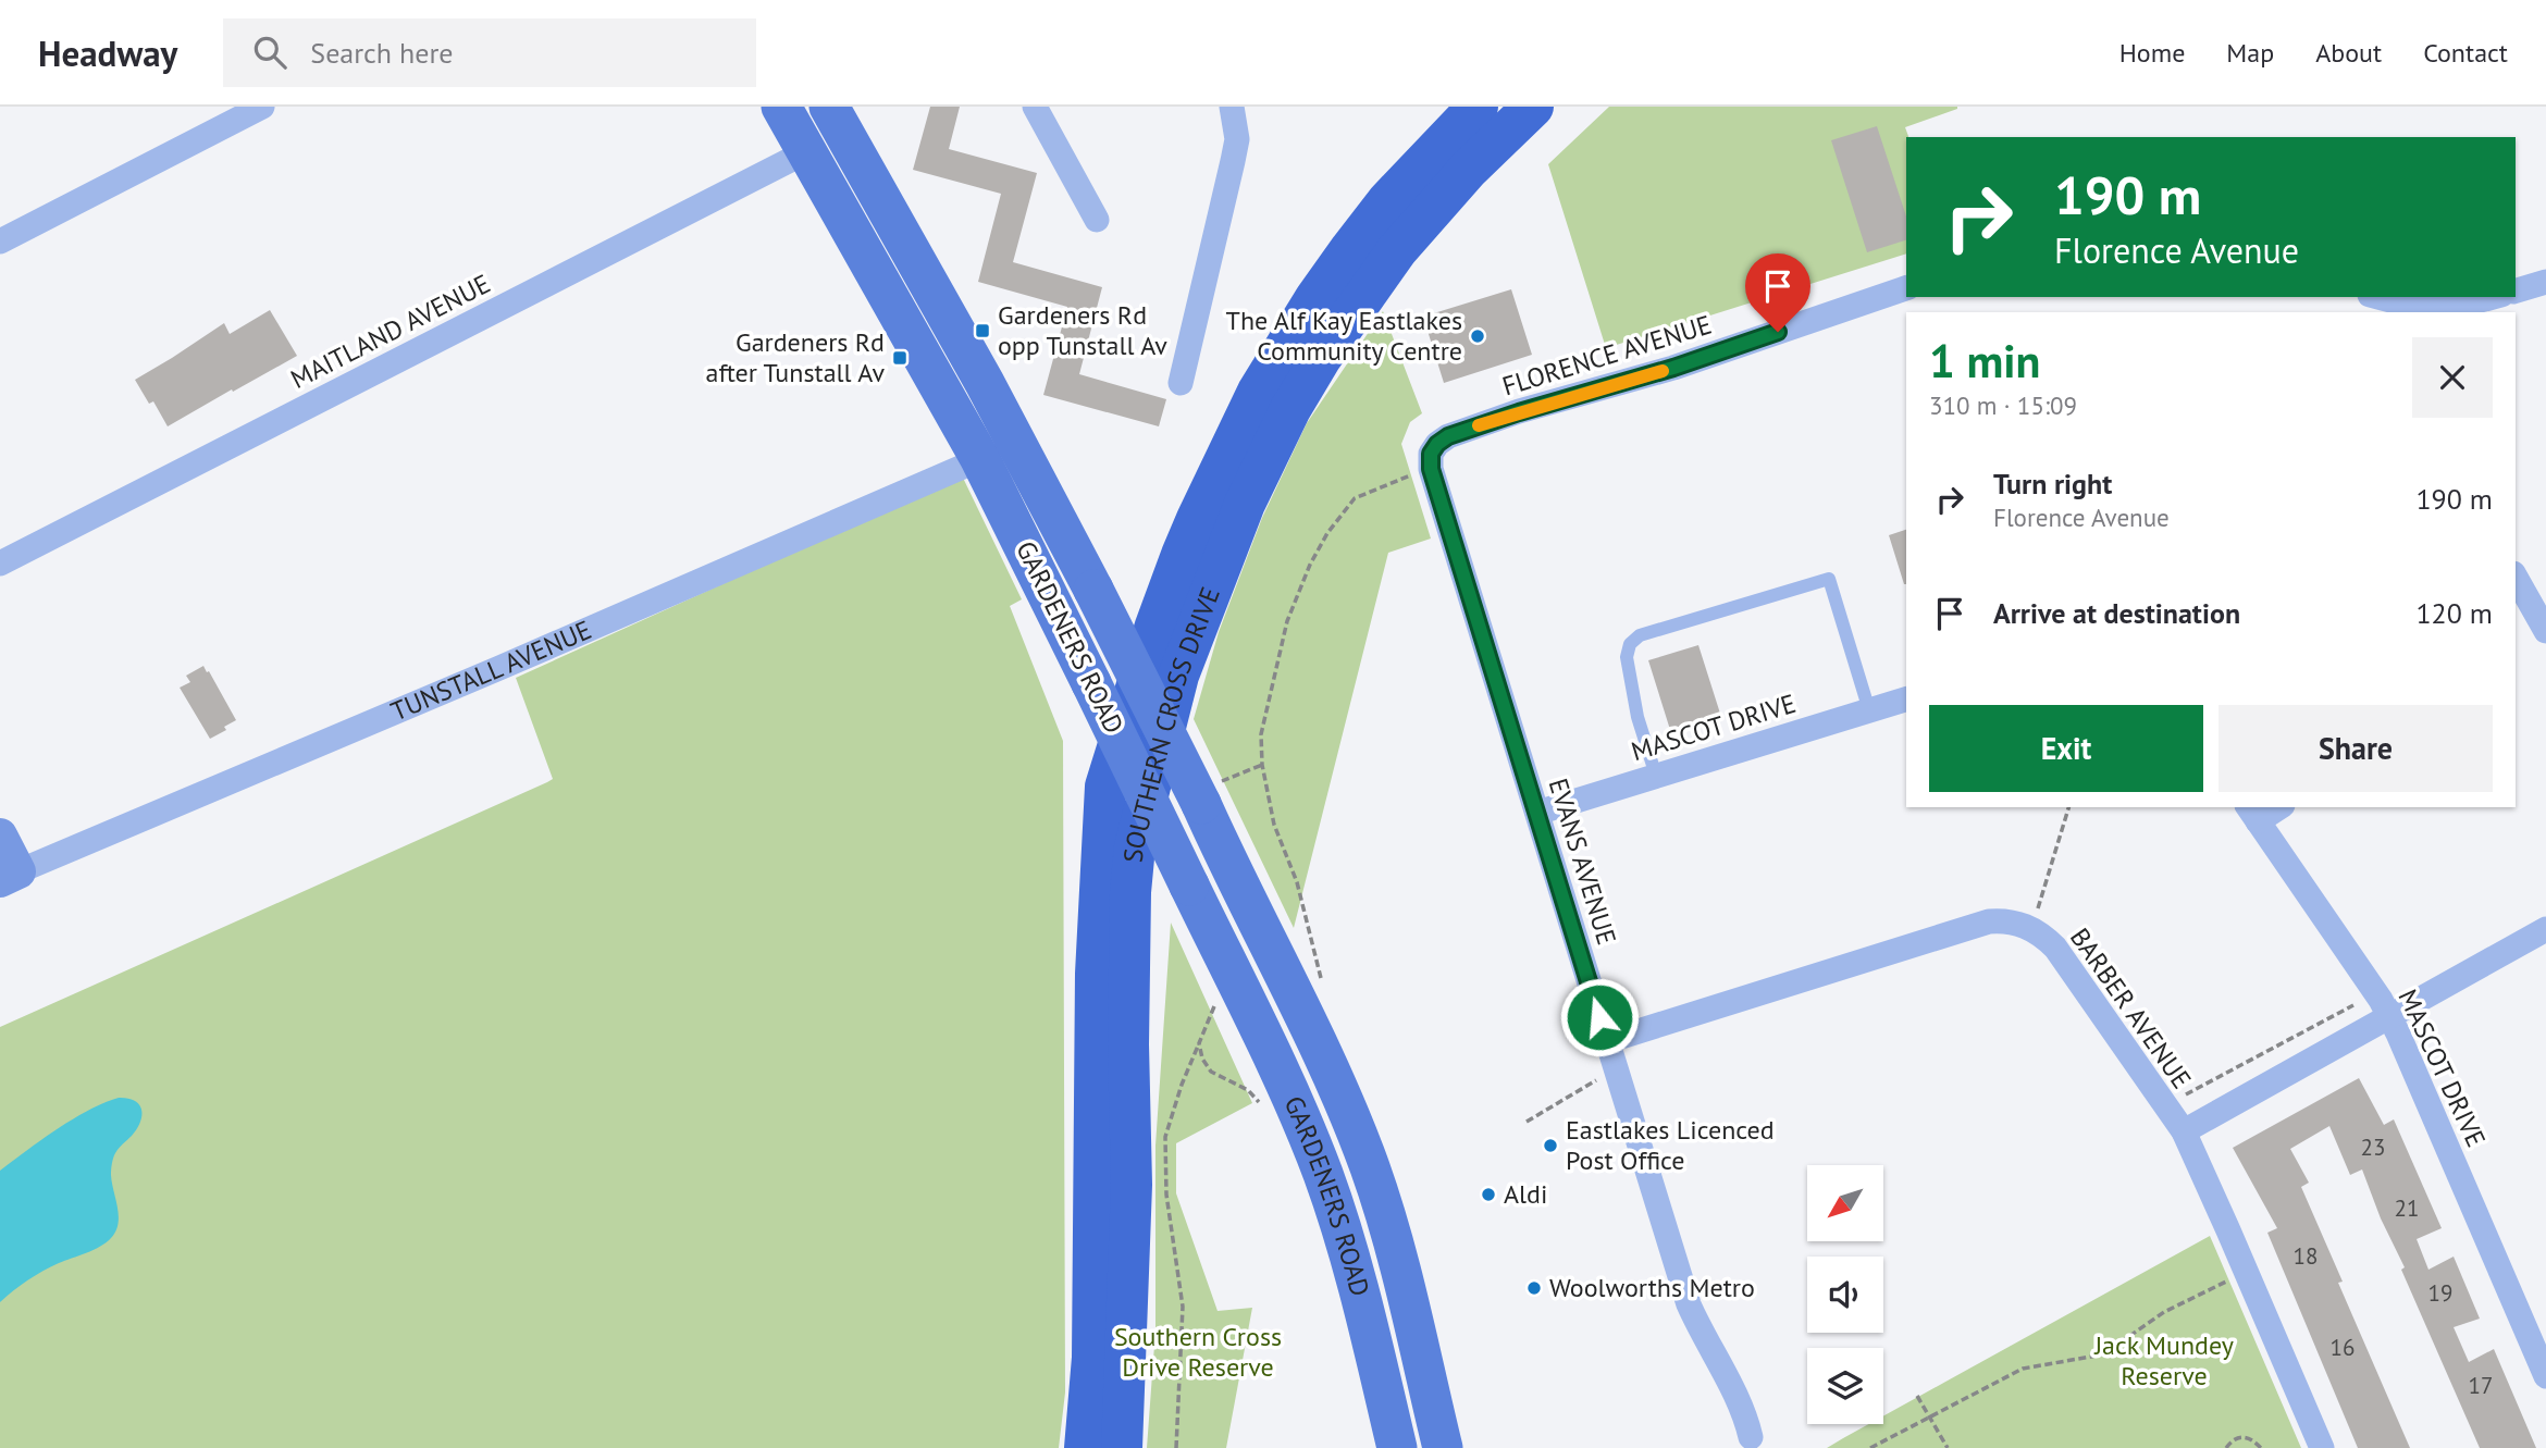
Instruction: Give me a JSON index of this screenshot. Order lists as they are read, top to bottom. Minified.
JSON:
{"streets":{"highway":["SOUTHERN CROSS DRIVE"],"main road":["GARDENERS ROAD"],"street":["MAITLAND AVENUE","FLORENCE AVENUE","TUNSTALL AVENUE","MASCOT DRIVE","EVANS AVENUE","BARBER AVENUE"]},"crossings":[["MAITLAND AVENUE","GARDENERS ROAD"],["FLORENCE AVENUE","EVANS AVENUE"],["GARDENERS ROAD","TUNSTALL AVENUE"],["MASCOT DRIVE","EVANS AVENUE"],["EVANS AVENUE","BARBER AVENUE"]],"parks":["Southern Cross Drive Reserve","Jack Mundey Reserve"],"places":{"transit":["Gardeners Rd opp Tunstall Av","Gardeners Rd after Tunstall Av"],"other":["The Alf Kay Eastlakes Community Centre","Eastlakes Licenced Post Office","Aldi","Woolworths Metro"]},"house_numbers":["23","21","18","19","16","17"],"north":"bottom left","page":{"header":"Headway","search":"Search here","nav":["Home","Map","About","Contact"],"turn":["190 m","Florence Avenue"],"heading":["1 min","310 m · 15:09"],"list":[{"name":"Turn right","note":"Florence Avenue","value":"190 m"},{"name":"Arrive at destination","value":"120 m"}],"buttons":["Exit","Share"]}}
